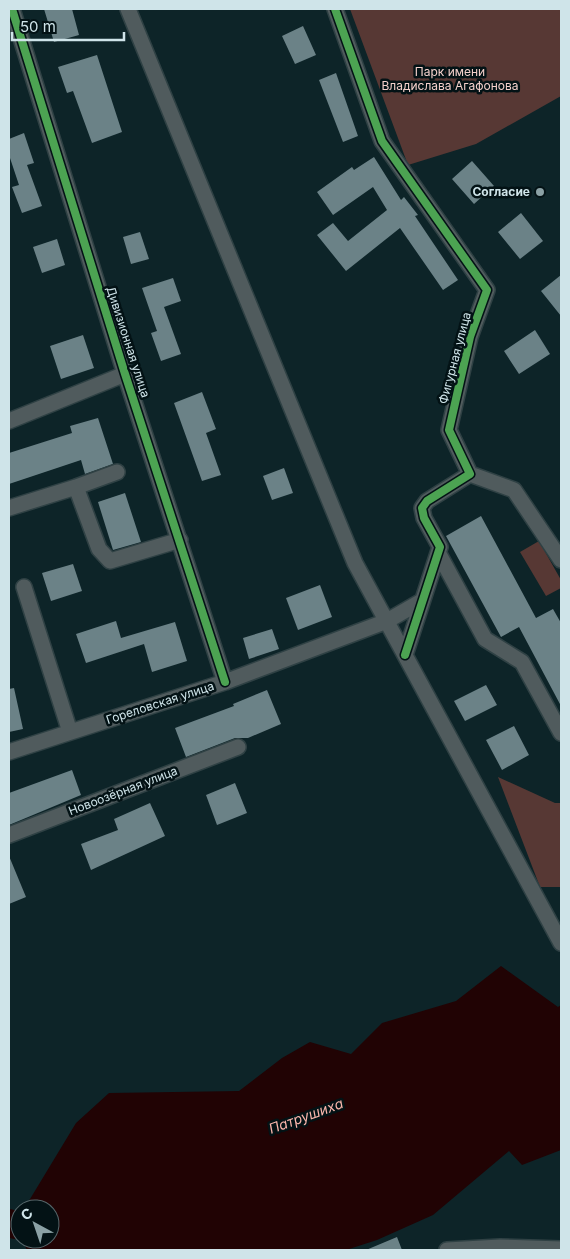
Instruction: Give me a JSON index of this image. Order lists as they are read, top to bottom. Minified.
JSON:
{"streets":{"street":["Дивизионная улица","Фигурная улица","Гореловская улица","Новоозёрная улица"]},"crossings":[["Дивизионная улица","Гореловская улица"]],"water":["Патрушиха"],"parks":["Парк имени Владислава Агафонова"],"places":["Согласие"],"scale_bar":"50 m","north":"top left"}
